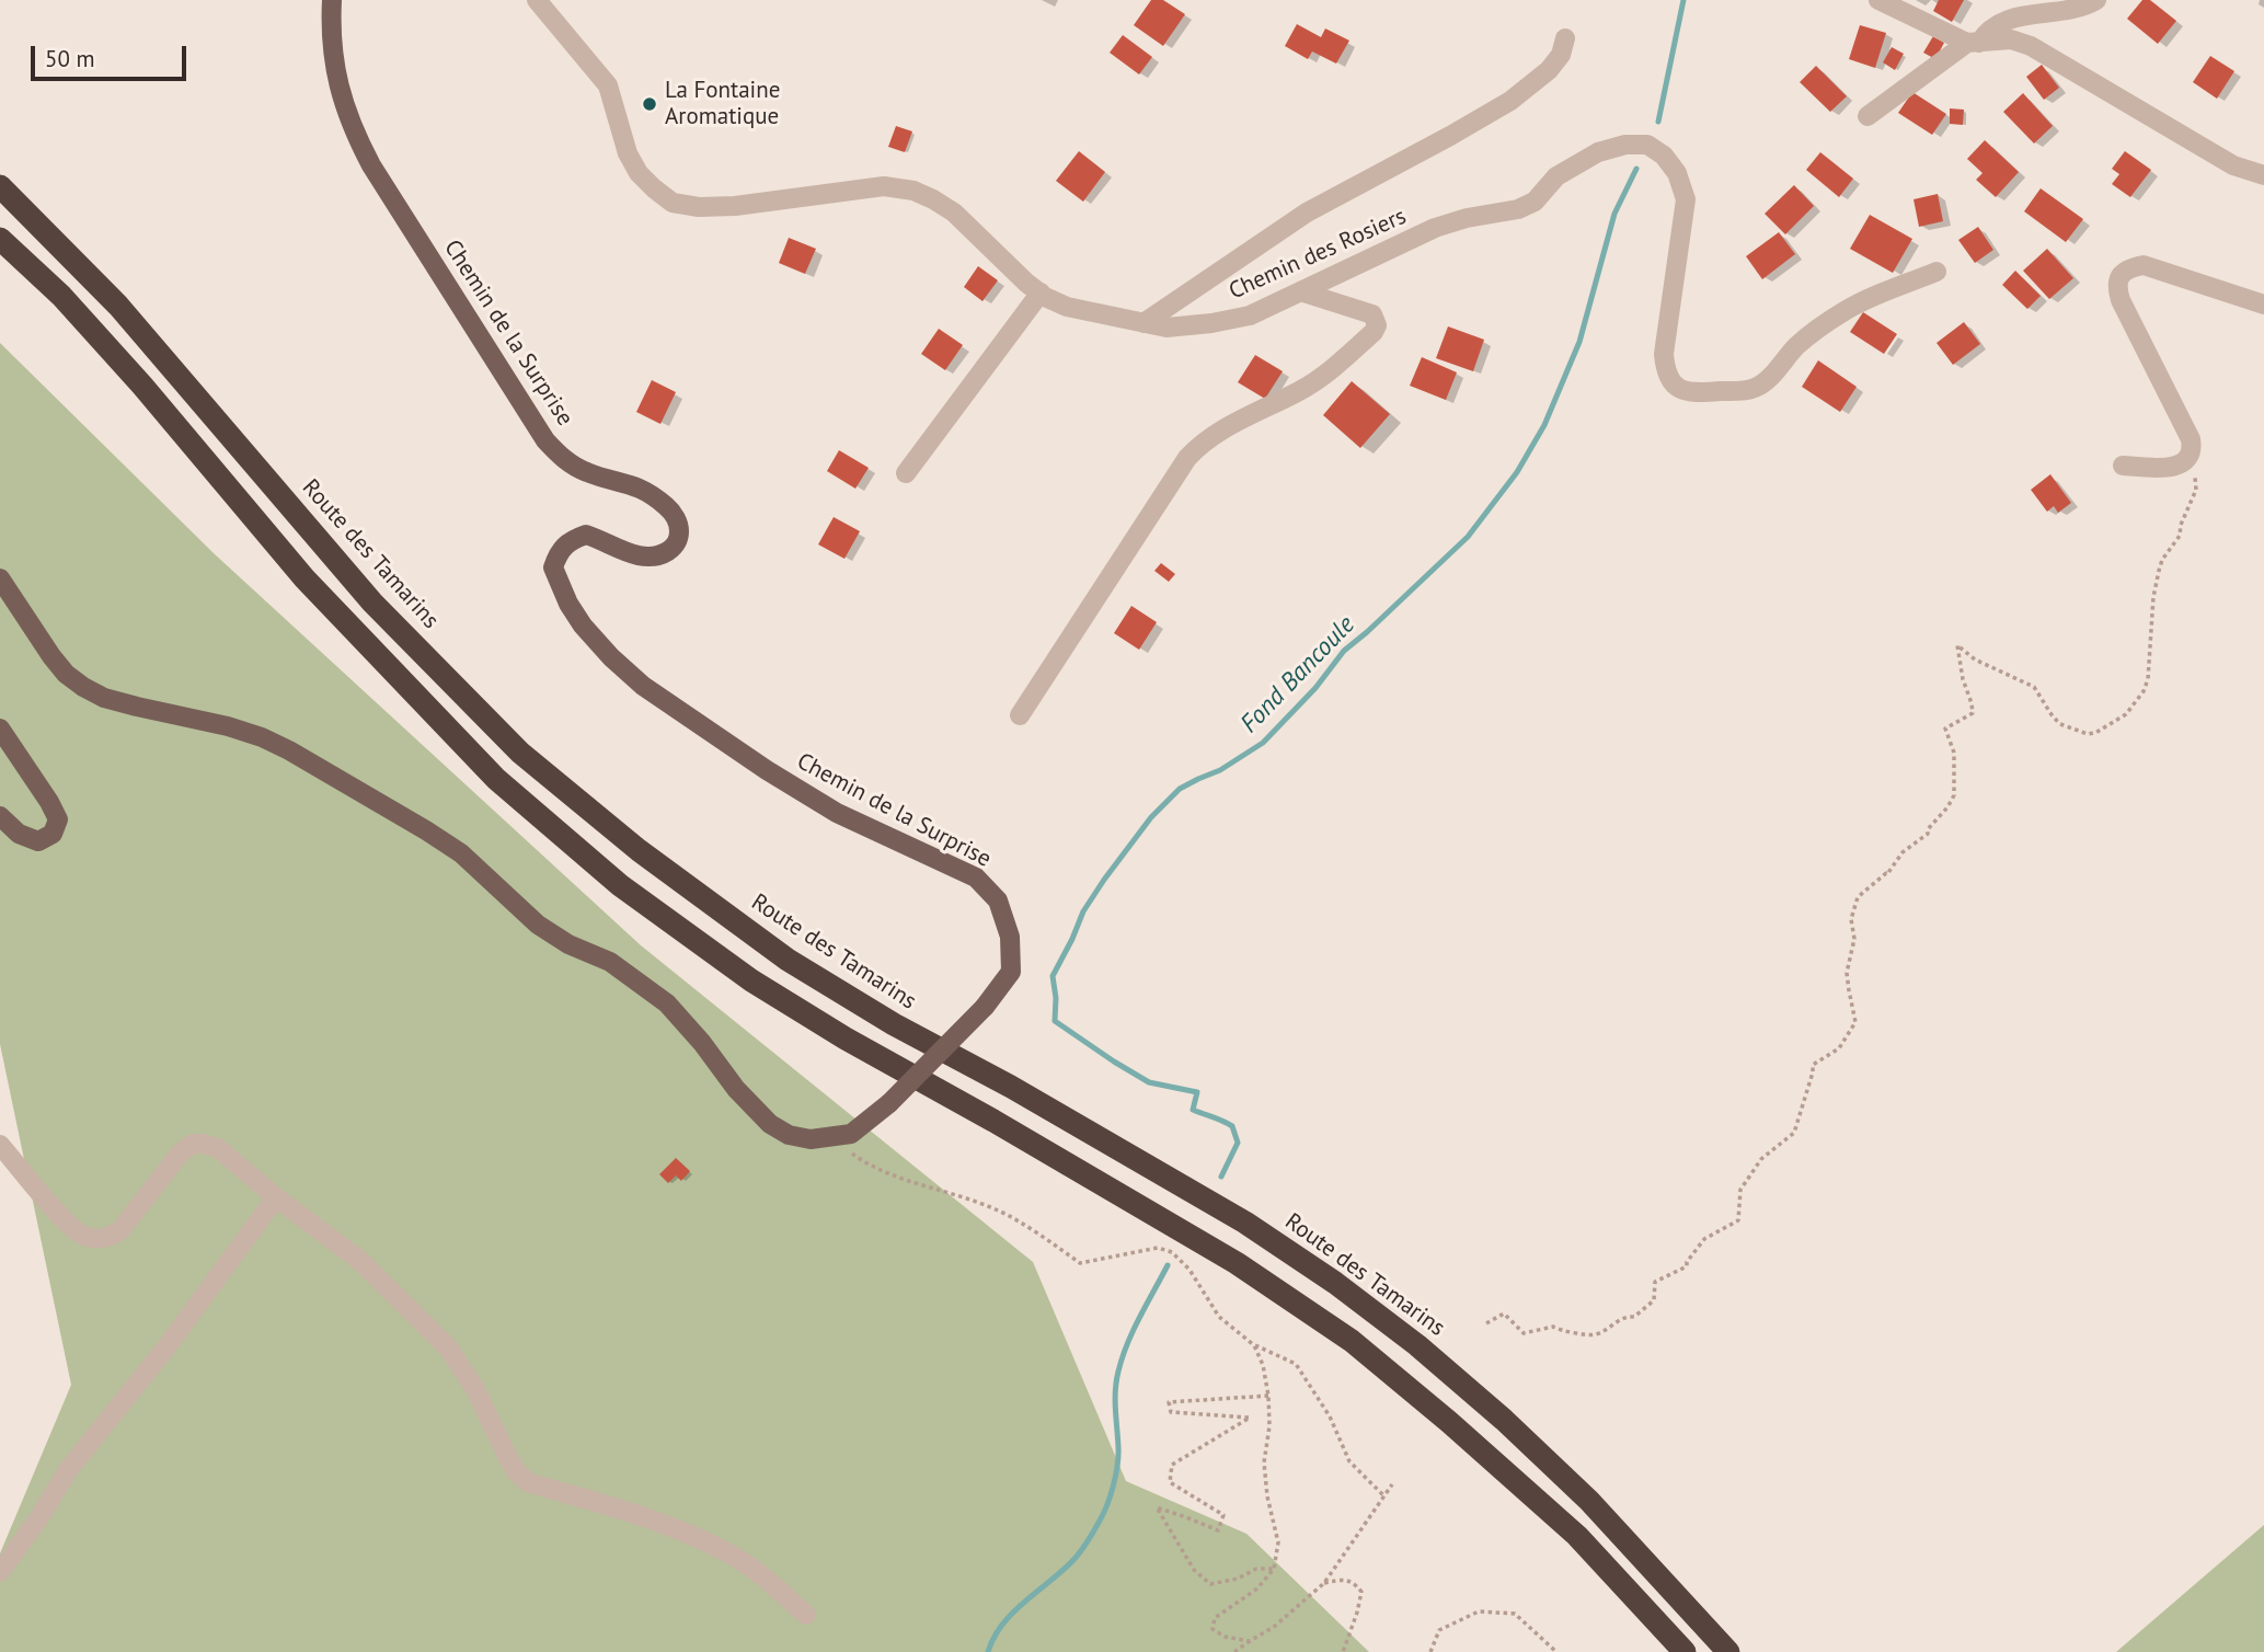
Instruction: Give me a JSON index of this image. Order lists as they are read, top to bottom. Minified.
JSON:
{"streets":{"highway":["Route des Tamarins"],"main road":["Chemin de la Surprise"],"street":["Chemin des Rosiers"]},"water":["Fond Bancoule"],"places":["La Fontaine Aromatique"],"scale_bar":"50 m"}
